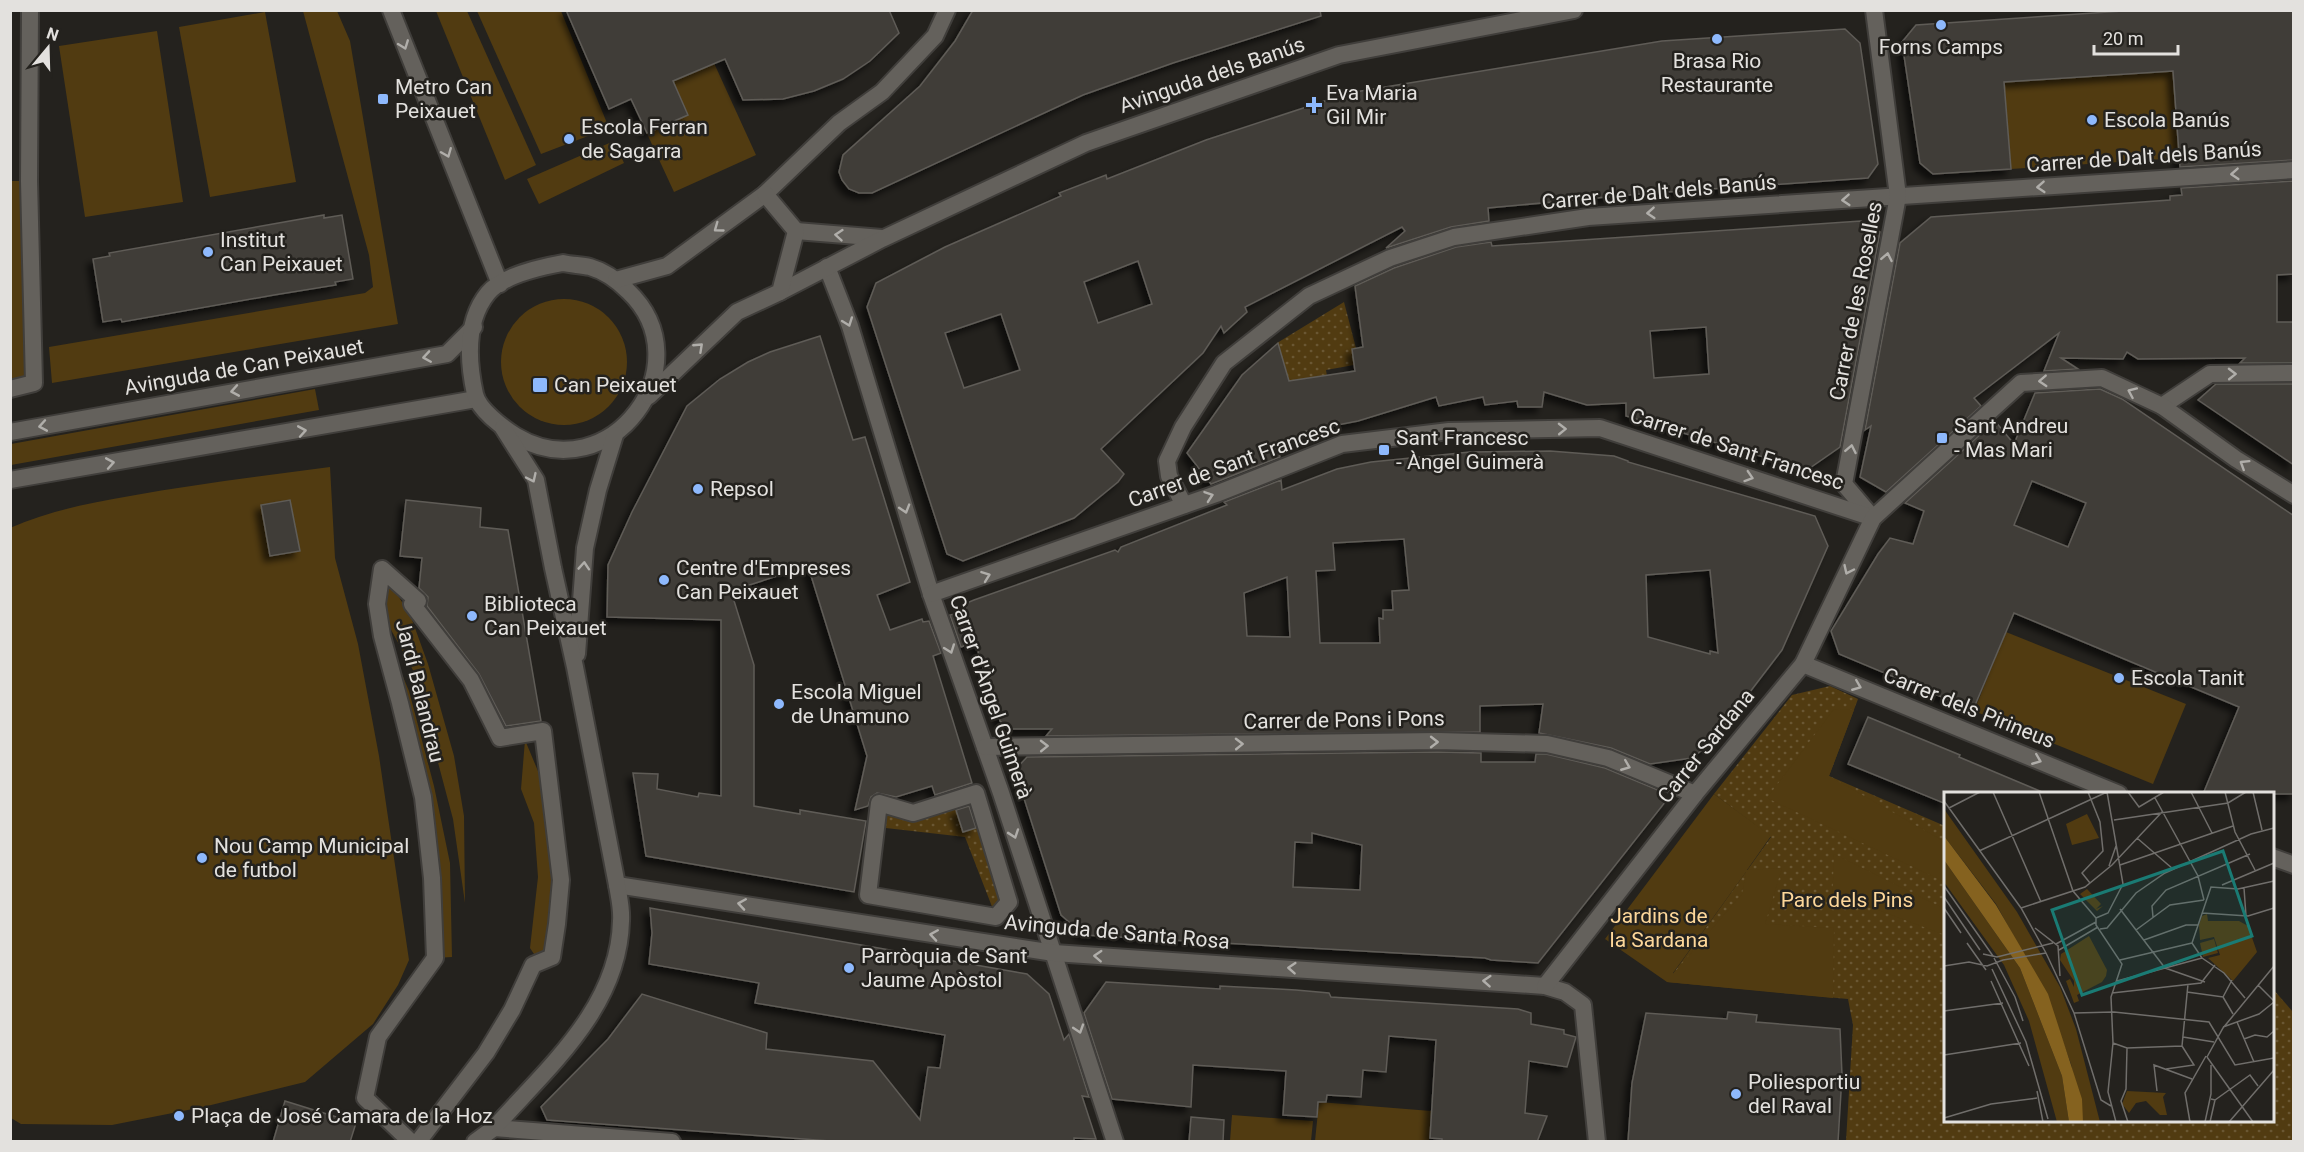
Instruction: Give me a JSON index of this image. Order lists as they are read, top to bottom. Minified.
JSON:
{"streets":{"street":["Avinguda dels Banús","Carrer de Dalt dels Banús","Carrer de les Roselles","Avinguda de Can Peixauet","Carrer de Sant Francesc","Jardí Balandrau","Carrer d'Àngel Guimerà","Carrer dels Pirineus","Carrer de Pons i Pons","Carrer Sardana","Avinguda de Santa Rosa"]},"crossings":[["Avinguda dels Banús","Avinguda de Can Peixauet"],["Avinguda dels Banús","Carrer d'Àngel Guimerà"],["Carrer de Dalt dels Banús","Carrer de les Roselles"],["Carrer de Dalt dels Banús","Carrer de Sant Francesc"],["Carrer de les Roselles","Carrer de Sant Francesc"],["Carrer de les Roselles","Carrer Sardana"],["Carrer de Sant Francesc","Carrer d'Àngel Guimerà"],["Carrer de Sant Francesc","Carrer Sardana"],["Carrer d'Àngel Guimerà","Carrer de Pons i Pons"],["Carrer d'Àngel Guimerà","Avinguda de Santa Rosa"],["Carrer dels Pirineus","Carrer Sardana"],["Carrer de Pons i Pons","Carrer Sardana"],["Carrer Sardana","Avinguda de Santa Rosa"]],"one_way":["Carrer de Dalt dels Banús","Carrer de les Roselles","Carrer de Sant Francesc","Carrer d'Àngel Guimerà","Carrer dels Pirineus","Carrer de Pons i Pons","Avinguda de Santa Rosa"],"parks":["Parc dels Pins","Jardins de la Sardana"],"places":{"other":["Forns Camps","Brasa Rio Restaurante","Escola Banús","Escola Ferran de Sagarra","Institut Can Peixauet","Repsol","Centre d'Empreses Can Peixauet","Biblioteca Can Peixauet","Escola Tanit","Escola Miguel de Unamuno","Nou Camp Municipal de futbol","Parròquia de Sant Jaume Apòstol","Poliesportiu del Raval","Plaça de José Camara de la Hoz"],"transit":["Metro Can Peixauet","Can Peixauet","Sant Andreu - Mas Mari","Sant Francesc - Àngel Guimerà"],"health":["Eva Maria Gil Mir"]},"scale_bar":"20 m","north":"top"}
